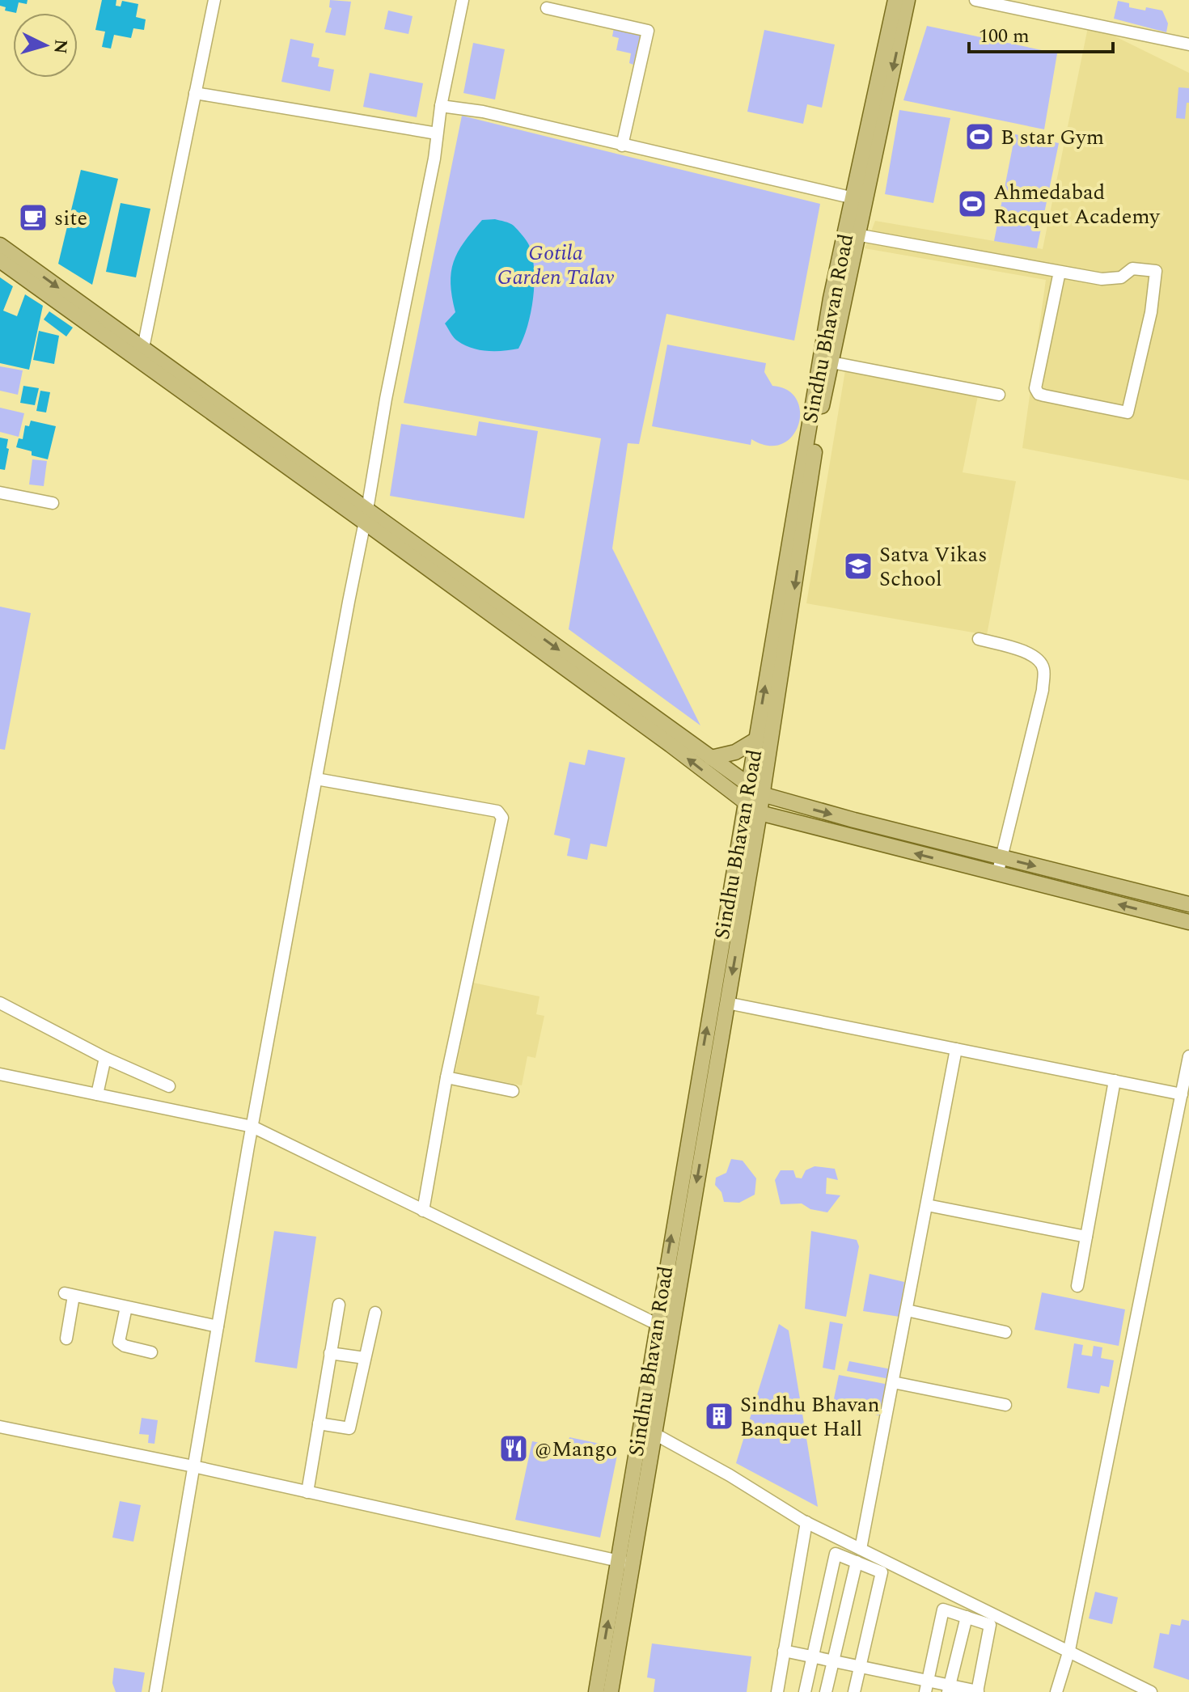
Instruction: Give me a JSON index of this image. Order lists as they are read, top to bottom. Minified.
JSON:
{"streets":{"main road":["Sindhu Bhavan Road"]},"parks":["Gotila Garden Talav"],"places":{"sports":["B star Gym","Ahmedabad Racquet Academy"],"cafe":["site"],"school or university":["Satva Vikas School"],"building":["Sindhu Bhavan Banquet Hall"],"restaurant":["@Mango"]},"scale_bar":"100 m","north":"right"}
